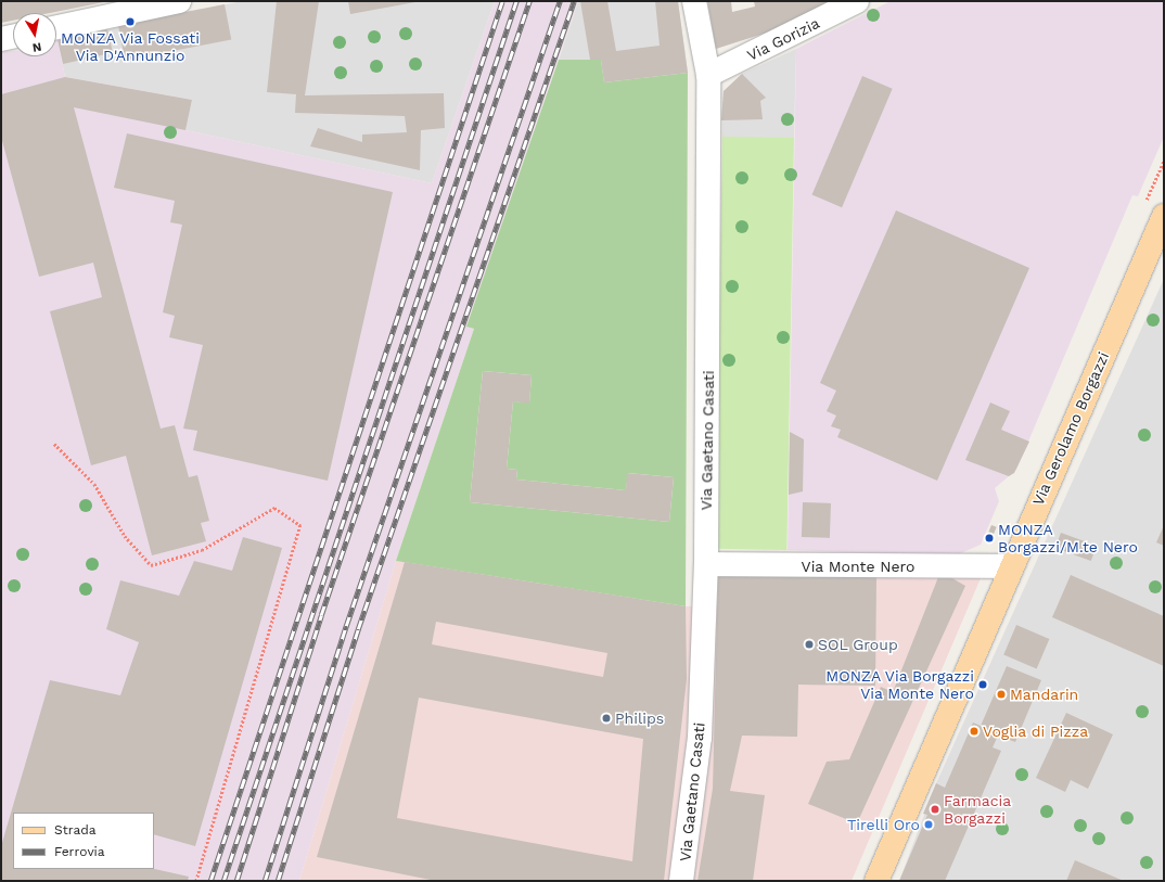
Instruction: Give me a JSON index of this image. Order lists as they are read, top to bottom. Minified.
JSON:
{"streets":{"main road":["Via Gerolamo Borgazzi"],"street":["Via Gorizia","Via Gaetano Casati","Via Monte Nero"]},"crossings":[["Via Gorizia","Via Gaetano Casati"],["Via Gerolamo Borgazzi","Via Monte Nero"],["Via Gaetano Casati","Via Monte Nero"]],"places":["MONZA Via Fossati Via D'Annunzio","MONZA Borgazzi/M.te Nero","SOL Group","MONZA Via Borgazzi Via Monte Nero","Mandarin","Philips","Voglia di Pizza","Farmacia Borgazzi","Tirelli Oro"],"legend":["Strada","Ferrovia"],"north":"bottom"}
